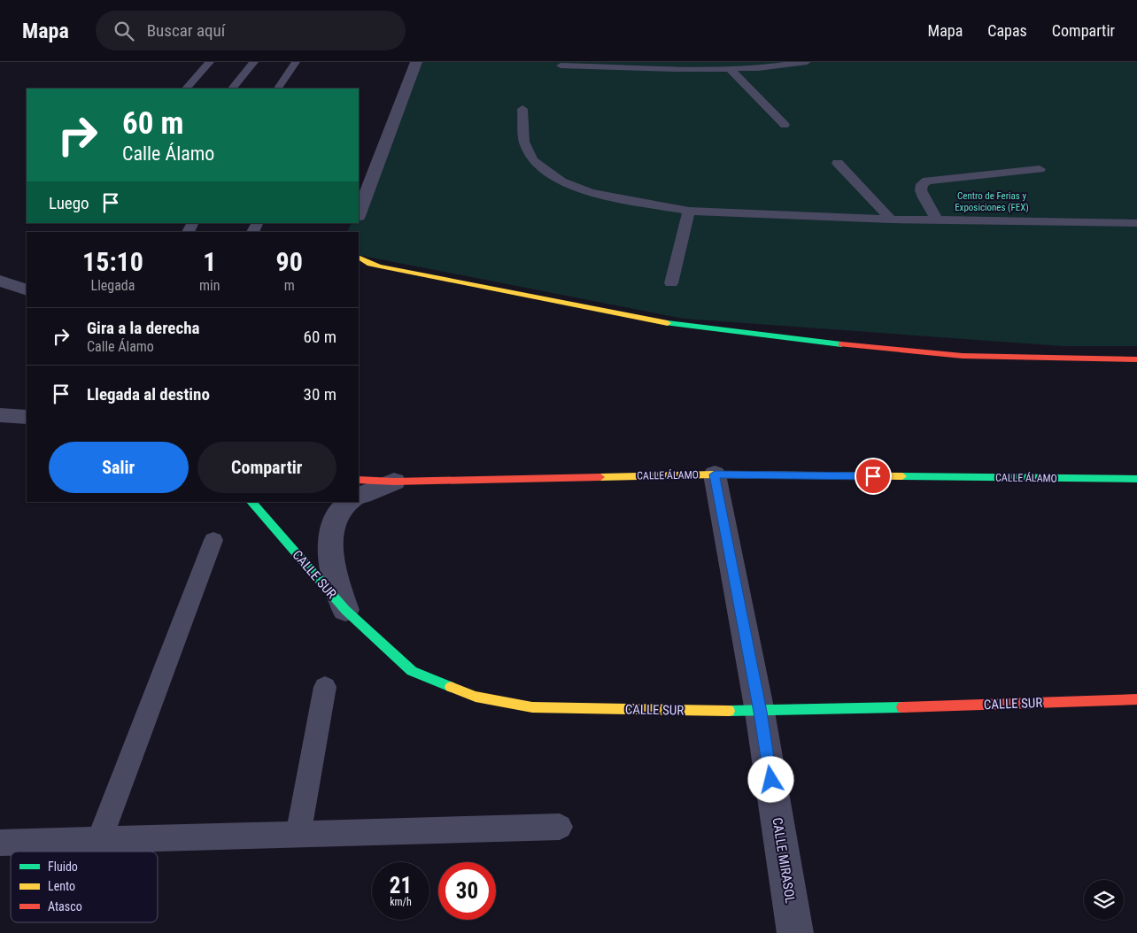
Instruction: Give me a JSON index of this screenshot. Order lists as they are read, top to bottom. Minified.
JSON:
{"streets":{"street":["CALLE ÁLAMO","CALLE SUR","CALLE MIRASOL"]},"crossings":[["CALLE ÁLAMO","CALLE MIRASOL"],["CALLE SUR","CALLE MIRASOL"]],"parks":["Centro de Ferias y Exposiciones (FEX)"],"legend":["Fluido","Lento","Atasco"],"page":{"header":"Mapa","search":"Buscar aquí","nav":["Mapa","Capas","Compartir"],"turn":["60 m","Calle Álamo"],"then":"Luego","eta":["15:10","Llegada","1","min","90","m"],"list":[{"name":"Gira a la derecha","note":"Calle Álamo","value":"60 m"},{"name":"Llegada al destino","value":"30 m"}],"buttons":["Salir","Compartir"],"speed":"21 km/h","limit":"30"}}
